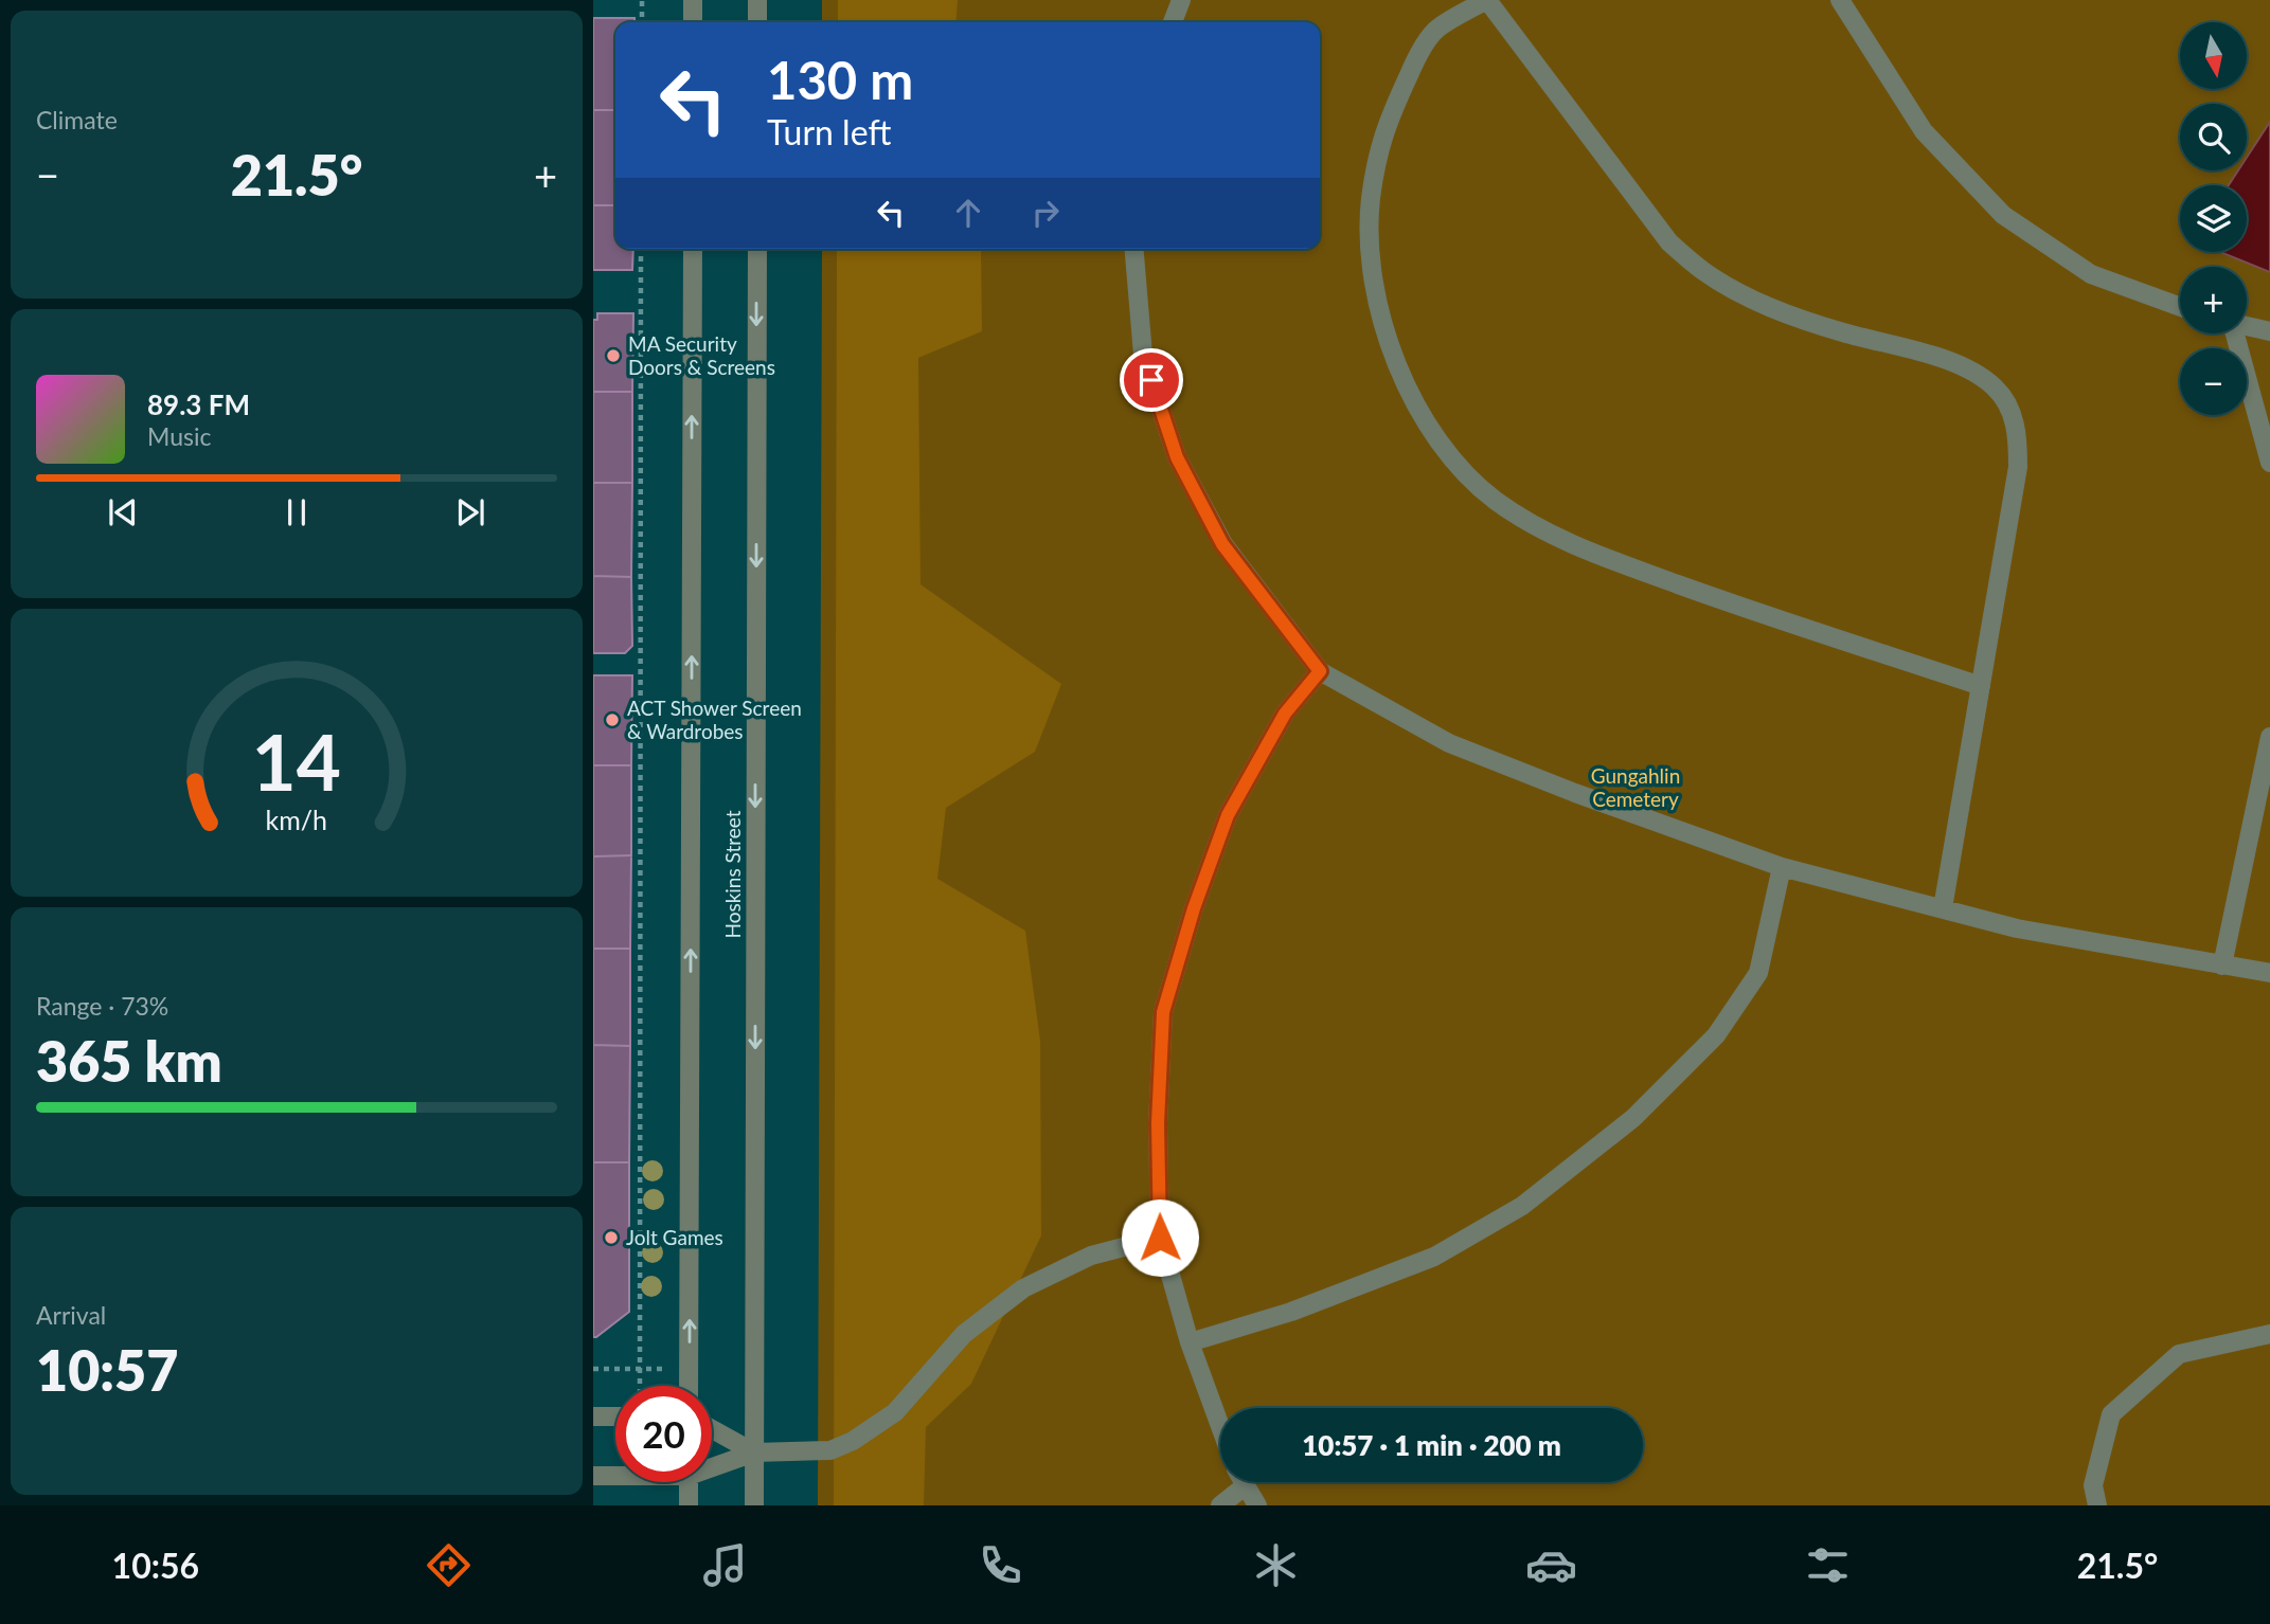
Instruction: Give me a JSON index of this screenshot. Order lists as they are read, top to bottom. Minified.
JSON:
{"streets":{"street":["Hoskins Street"]},"parks":["Gungahlin Cemetery"],"places":["MA Security Doors & Screens","ACT Shower Screen & Wardrobes","Jolt Games"],"north":"bottom","page":{"tile":["Climate",["Range · 73%","365 km"],["Arrival","10:57"]],"map_buttons":["+","−"],"turn":["130 m","Turn left"],"heat":["−","21.5°","+"],"song":["89.3 FM","Music"],"limit":"20","trip":"10:57 · 1 min · 200 m","tabs":["10:56","21.5°"],"gauge":["14","km/h"]}}
